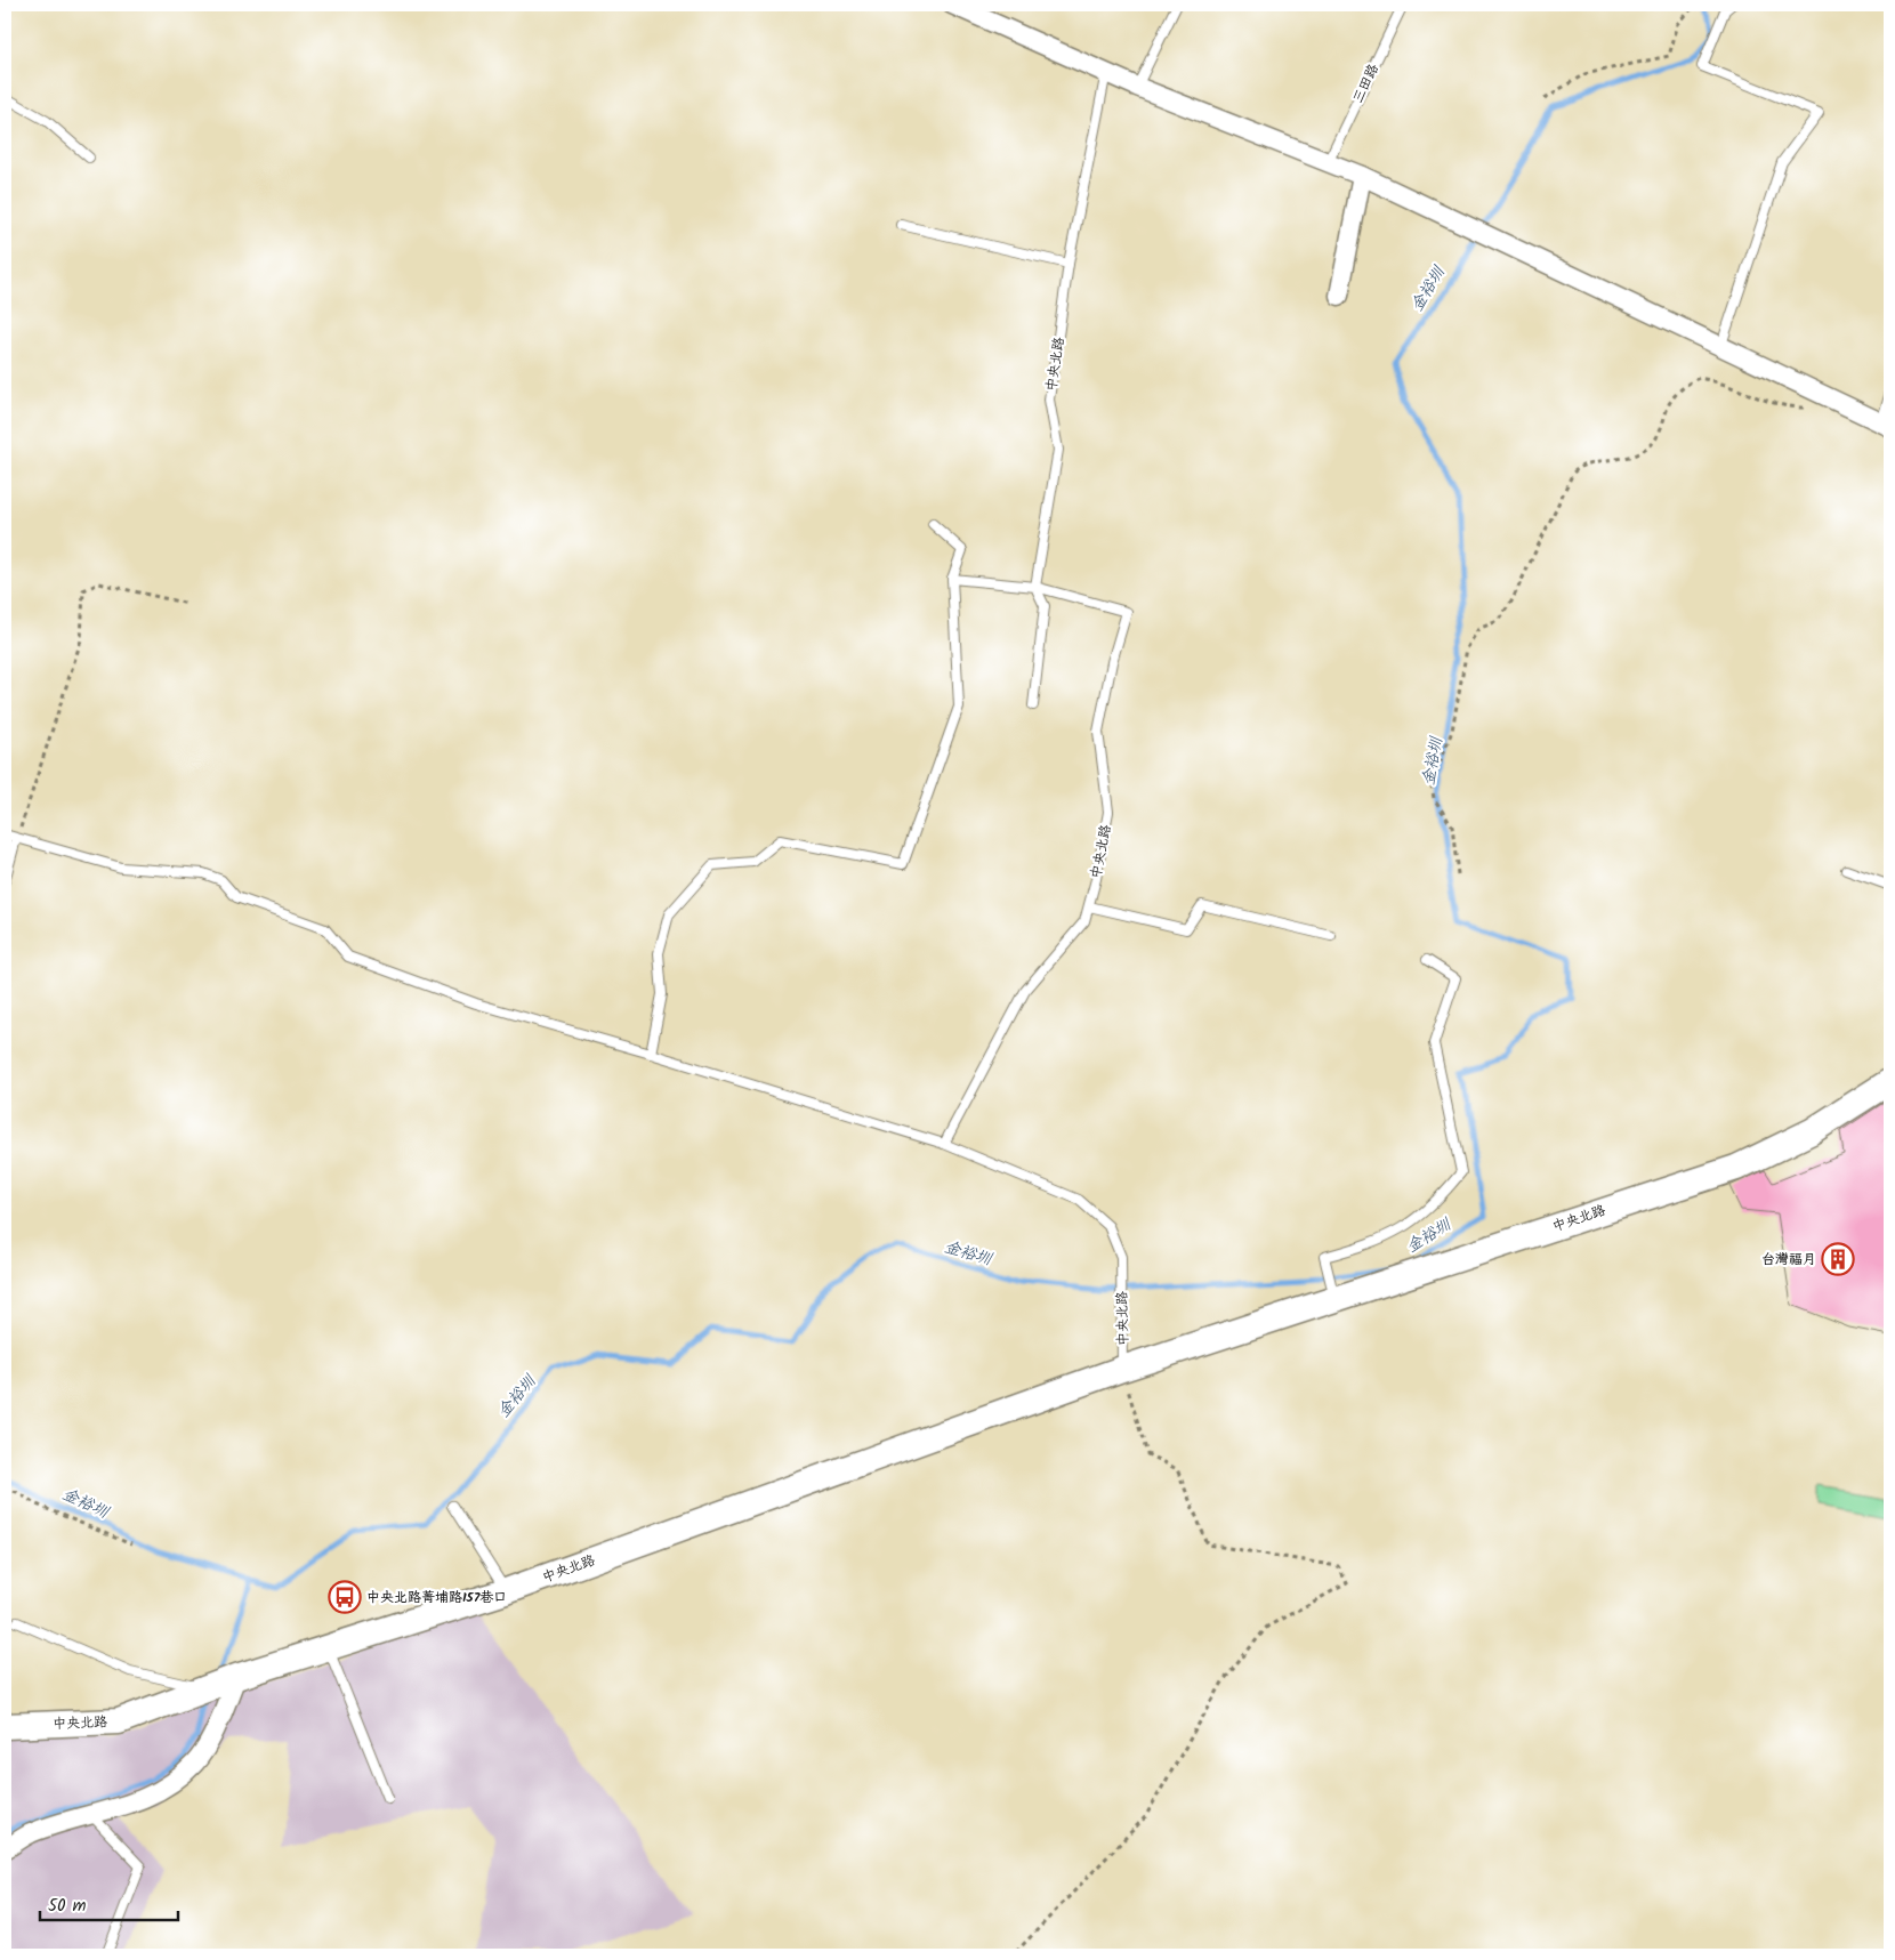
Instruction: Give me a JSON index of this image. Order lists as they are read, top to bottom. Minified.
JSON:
{"streets":{"street":["中央北路"],"lane":["三田路"]},"water":["金裕圳"],"places":{"building":["台灣福月"],"bus stop":["中央北路菁埔路157巷口"]},"scale_bar":"50 m"}
